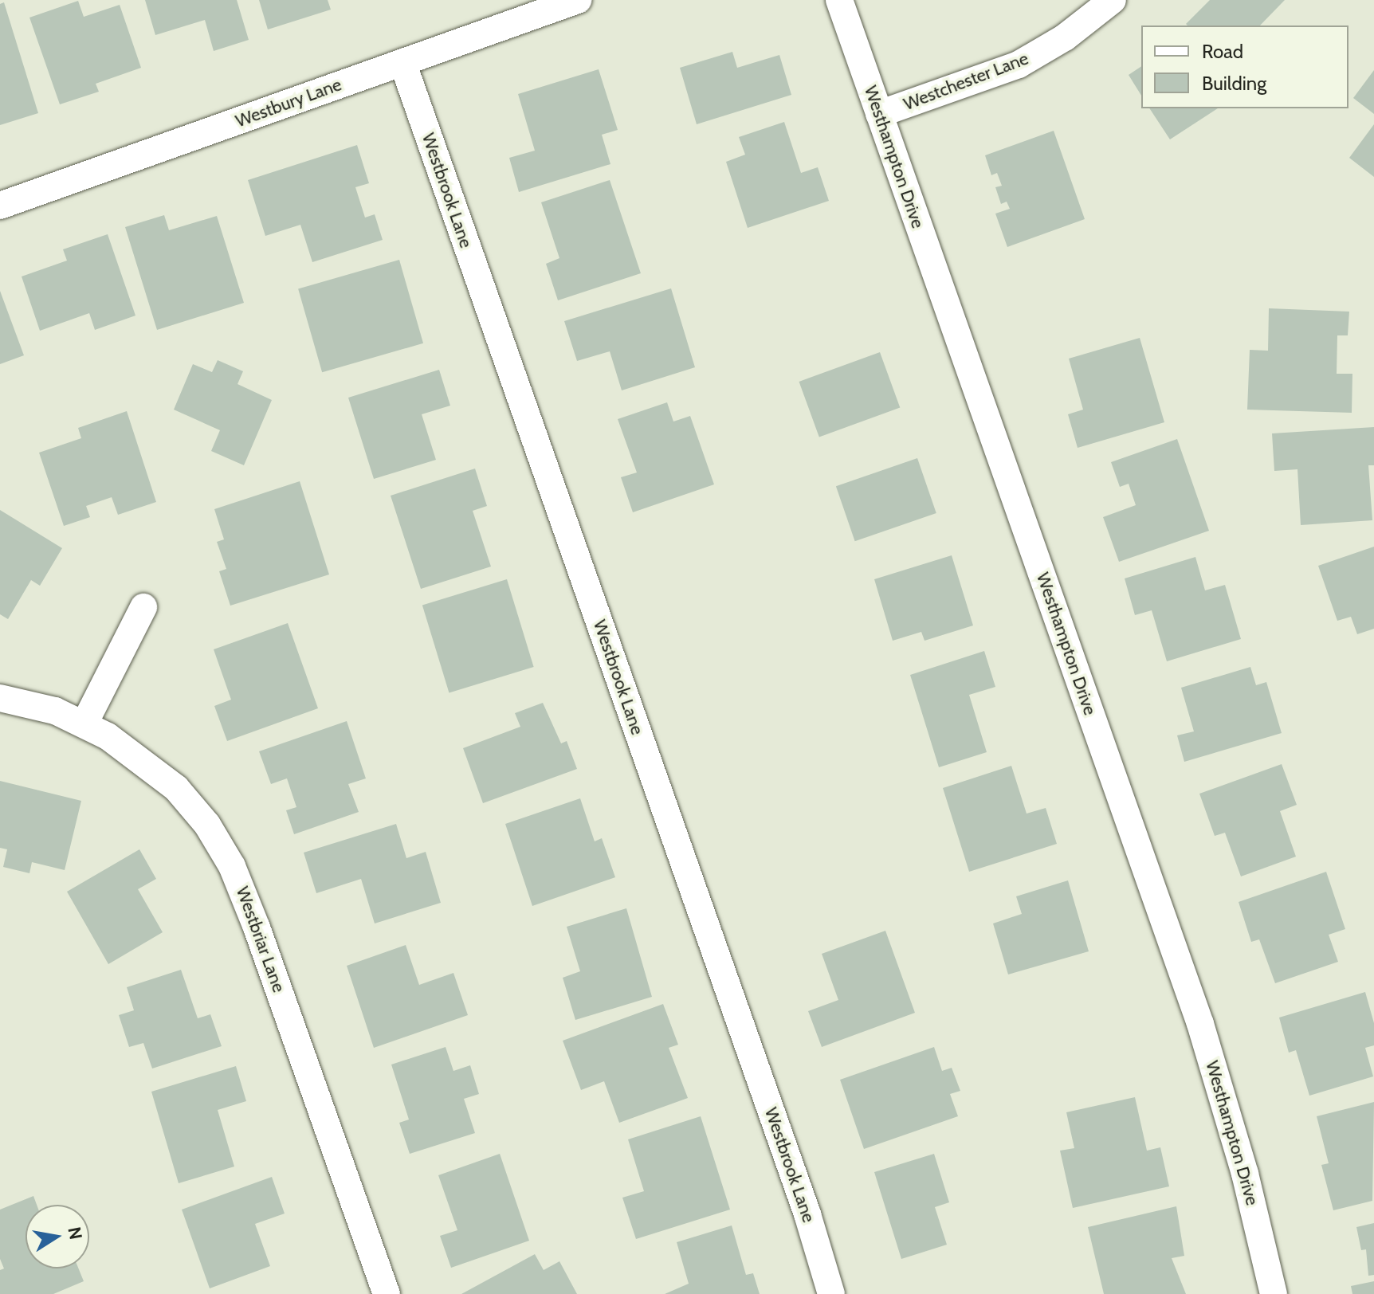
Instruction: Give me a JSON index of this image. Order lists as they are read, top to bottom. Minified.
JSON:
{"streets":{"street":["Westchester Lane","Westbury Lane","Westhampton Drive","Westbrook Lane","Westbriar Lane"]},"crossings":[["Westchester Lane","Westhampton Drive"],["Westbury Lane","Westbrook Lane"]],"legend":["Road","Building"],"north":"right"}
